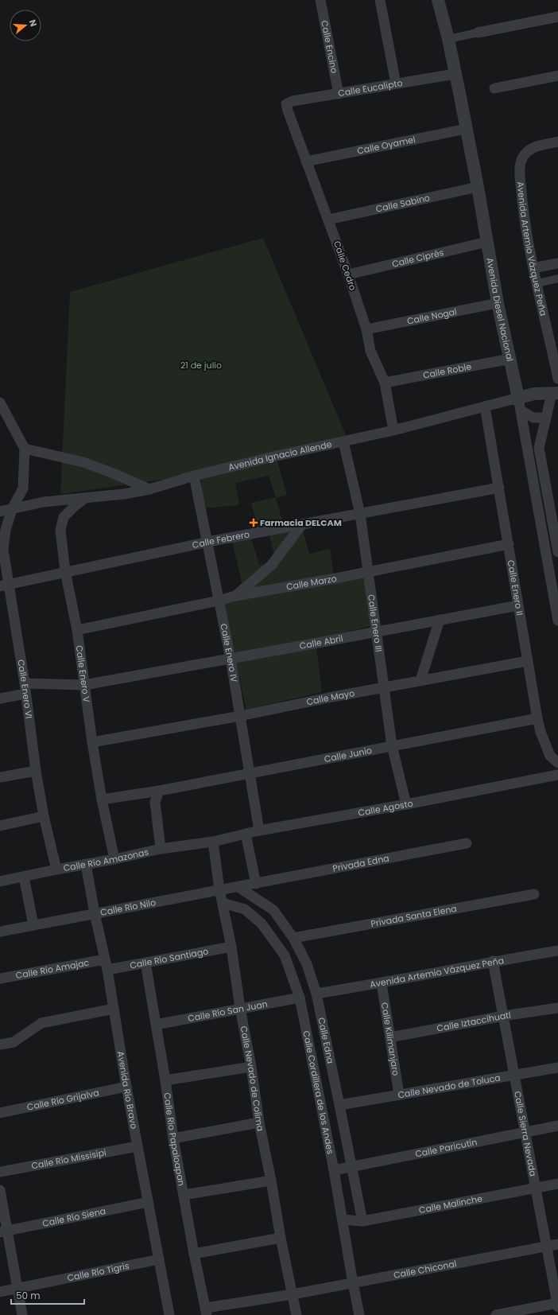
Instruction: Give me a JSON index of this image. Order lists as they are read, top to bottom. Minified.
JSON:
{"streets":{"street":["Calle Encino","Calle Eucalipto","Calle Oyamel","Calle Sabino","Avenida Artemio Vázquez Peña","Calle Ciprés","Calle Cedro","Avenida Diesel Nacional","Calle Nogal","Calle Roble","Avenida Ignacio Allende","Calle Febrero","Calle Marzo","Calle Enero II","Calle Enero III","Calle Abril","Calle Enero IV","Calle Enero V","Calle Enero VI","Calle Mayo","Calle Junio","Calle Agosto","Calle Río Amazonas","Privada Edna","Calle Río Nilo","Privada Santa Elena","Calle Río Santiago","Calle Río Amajac","Calle Río San Juan","Calle Iztaccíhuatl","Calle Kilimanjaro","Calle Edna","Calle Nevado de Colima","Calle Nevado de Toluca","Avenida Río Bravo","Calle Cordillera de los Andes","Calle Río Grijalva","Calle Sierra Nevada","Calle Río Papaloapan","Calle Paricutín","Calle Río Missisipi","Calle Malinche","Calle Río Siena","Calle Chiconal","Calle Río Tigris"]},"crossings":[["Calle Encino","Calle Eucalipto"],["Calle Eucalipto","Calle Cedro"],["Calle Eucalipto","Avenida Diesel Nacional"],["Calle Oyamel","Calle Cedro"],["Calle Oyamel","Avenida Diesel Nacional"],["Calle Sabino","Calle Cedro"],["Calle Sabino","Avenida Diesel Nacional"],["Avenida Artemio Vázquez Peña","Calle Kilimanjaro"],["Avenida Artemio Vázquez Peña","Calle Edna"],["Avenida Artemio Vázquez Peña","Calle Sierra Nevada"],["Calle Ciprés","Calle Cedro"],["Calle Ciprés","Avenida Diesel Nacional"],["Calle Cedro","Calle Nogal"],["Calle Cedro","Calle Roble"],["Calle Cedro","Avenida Ignacio Allende"],["Avenida Diesel Nacional","Calle Nogal"],["Avenida Diesel Nacional","Calle Roble"],["Avenida Diesel Nacional","Avenida Ignacio Allende"],["Avenida Ignacio Allende","Calle Enero II"],["Avenida Ignacio Allende","Calle Enero III"],["Avenida Ignacio Allende","Calle Enero IV"],["Avenida Ignacio Allende","Calle Enero V"],["Avenida Ignacio Allende","Calle Enero VI"],["Calle Febrero","Calle Enero II"],["Calle Febrero","Calle Enero III"],["Calle Febrero","Calle Enero IV"],["Calle Febrero","Calle Enero V"],["Calle Febrero","Calle Enero VI"],["Calle Marzo","Calle Enero II"],["Calle Marzo","Calle Enero III"],["Calle Marzo","Calle Enero IV"],["Calle Marzo","Calle Enero V"],["Calle Enero II","Calle Abril"],["Calle Enero II","Calle Mayo"],["Calle Enero II","Calle Junio"],["Calle Enero III","Calle Abril"],["Calle Enero III","Calle Mayo"],["Calle Enero III","Calle Junio"],["Calle Enero III","Calle Agosto"],["Calle Abril","Calle Enero IV"],["Calle Abril","Calle Enero V"],["Calle Abril","Calle Enero VI"],["Calle Enero IV","Calle Mayo"],["Calle Enero IV","Calle Junio"],["Calle Enero IV","Calle Agosto"],["Calle Enero V","Calle Mayo"],["Calle Enero V","Calle Junio"],["Calle Enero V","Calle Río Amazonas"],["Calle Enero VI","Calle Río Amazonas"],["Calle Agosto","Calle Río Amazonas"],["Calle Agosto","Calle Nevado de Colima"],["Calle Río Amazonas","Calle Nevado de Colima"],["Calle Río Amazonas","Avenida Río Bravo"],["Privada Edna","Calle Río Nilo"],["Calle Río Nilo","Calle Edna"],["Calle Río Nilo","Calle Nevado de Colima"],["Calle Río Nilo","Avenida Río Bravo"],["Privada Santa Elena","Calle Edna"],["Calle Río Santiago","Calle Río Amajac"],["Calle Río Santiago","Calle Nevado de Colima"],["Calle Río Santiago","Avenida Río Bravo"],["Calle Río Santiago","Calle Río Papaloapan"],["Calle Río Amajac","Avenida Río Bravo"],["Calle Río San Juan","Calle Nevado de Colima"],["Calle Río San Juan","Calle Cordillera de los Andes"],["Calle Río San Juan","Calle Río Papaloapan"],["Calle Iztaccíhuatl","Calle Kilimanjaro"],["Calle Iztaccíhuatl","Calle Sierra Nevada"],["Calle Kilimanjaro","Calle Nevado de Toluca"],["Calle Edna","Calle Nevado de Toluca"],["Calle Edna","Calle Paricutín"],["Calle Edna","Calle Malinche"],["Calle Nevado de Colima","Calle Cordillera de los Andes"],["Calle Nevado de Colima","Calle Chiconal"],["Calle Nevado de Toluca","Calle Sierra Nevada"],["Avenida Río Bravo","Calle Río Grijalva"],["Avenida Río Bravo","Calle Río Missisipi"],["Avenida Río Bravo","Calle Río Siena"],["Avenida Río Bravo","Calle Río Tigris"],["Calle Cordillera de los Andes","Calle Paricutín"],["Calle Cordillera de los Andes","Calle Malinche"],["Calle Cordillera de los Andes","Calle Chiconal"],["Calle Sierra Nevada","Calle Paricutín"],["Calle Sierra Nevada","Calle Malinche"],["Calle Sierra Nevada","Calle Chiconal"],["Calle Río Papaloapan","Calle Chiconal"]],"parks":["21 de julio"],"places":{"health":["Farmacia DELCAM"]},"scale_bar":"50 m","north":"right"}
